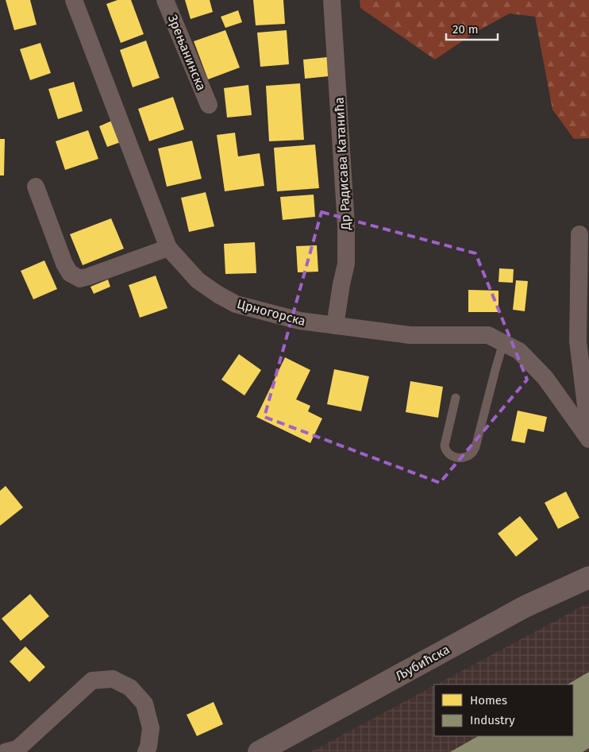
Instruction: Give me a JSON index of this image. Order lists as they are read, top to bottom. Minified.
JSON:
{"streets":{"street":["Зрењанинска","Др Радисава Катанића","Црногорска","Љубићска"]},"crossings":[["Др Радисава Катанића","Црногорска"]],"legend":["Homes","Industry"],"scale_bar":"20 m"}
